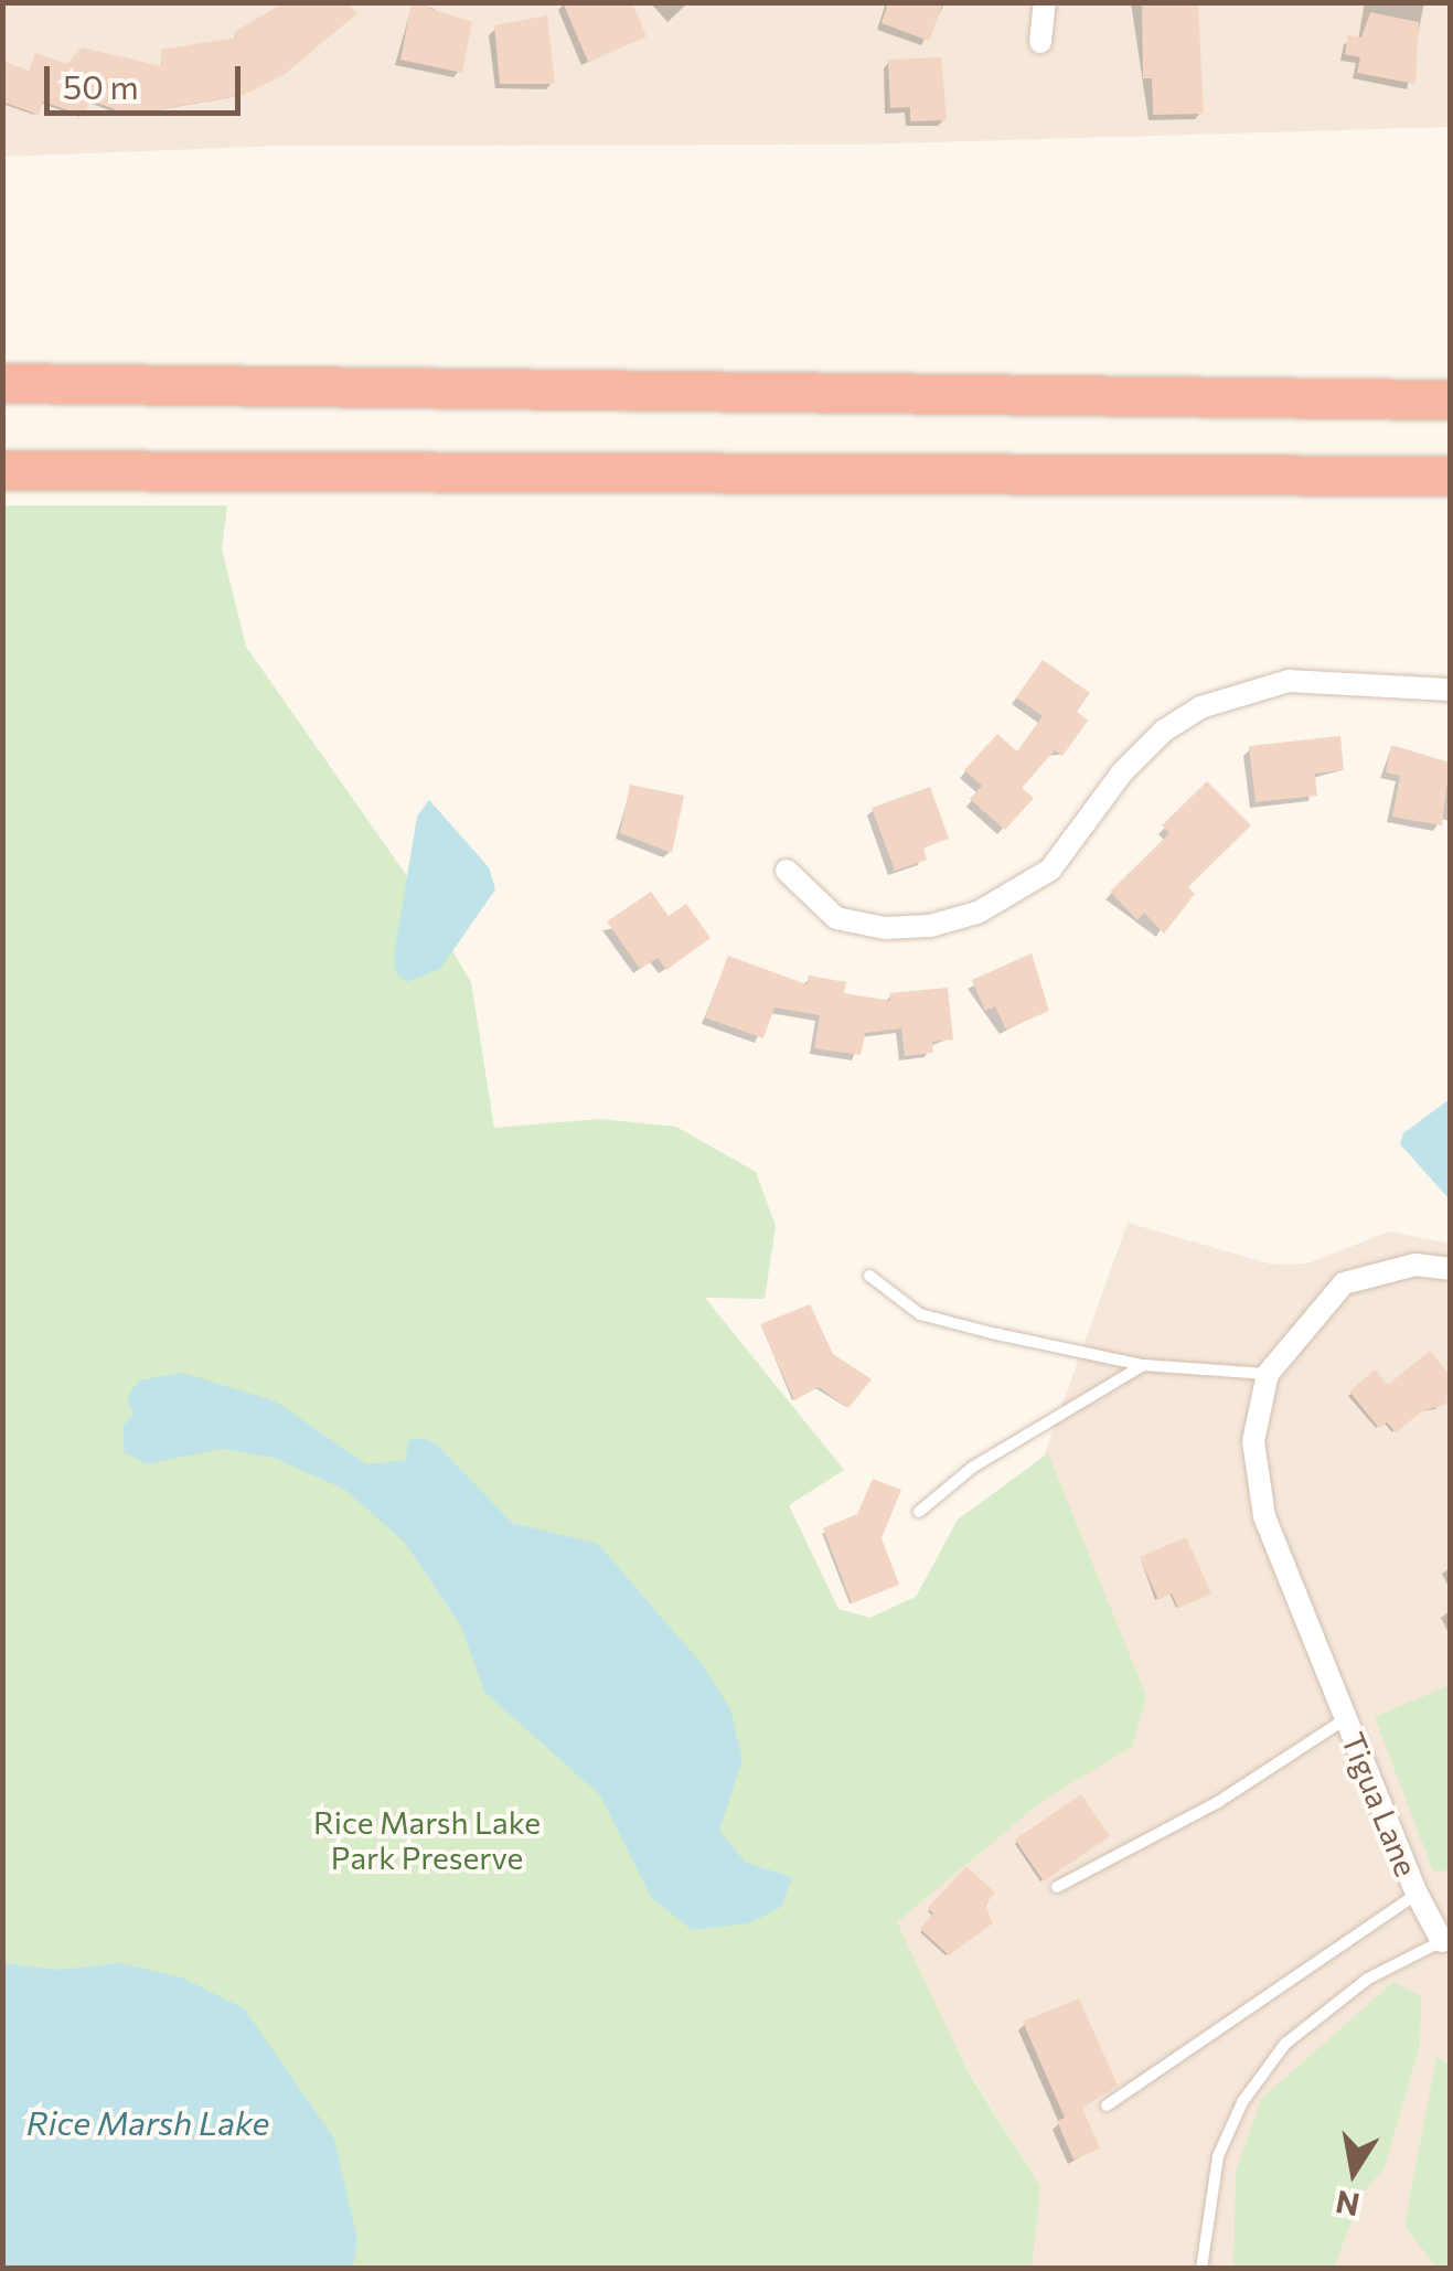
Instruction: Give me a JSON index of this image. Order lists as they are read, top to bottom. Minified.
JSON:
{"streets":{"street":["Tigua Lane"]},"water":["Rice Marsh Lake"],"parks":["Rice Marsh Lake Park Preserve"],"scale_bar":"50 m","north":"bottom"}
